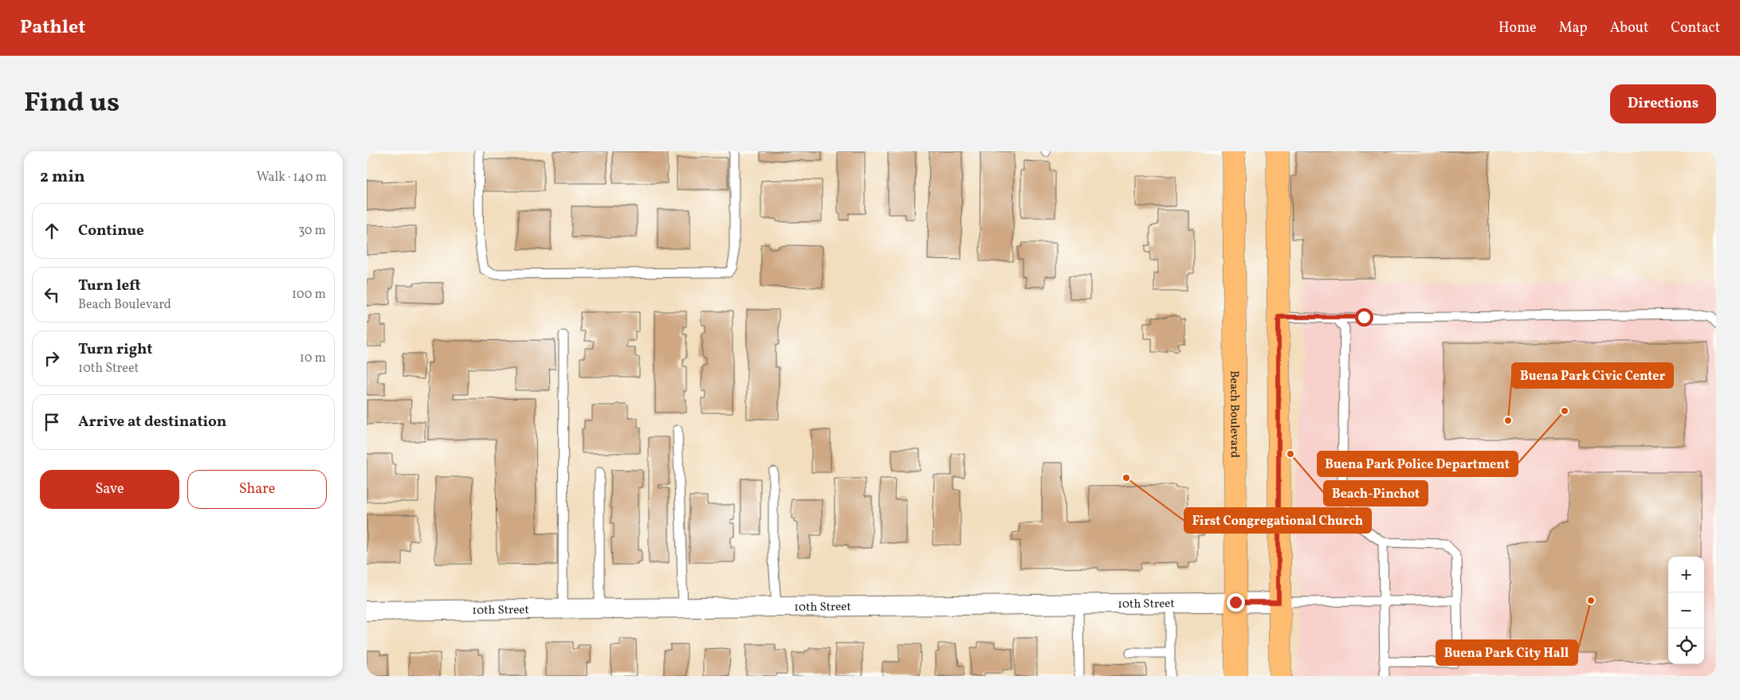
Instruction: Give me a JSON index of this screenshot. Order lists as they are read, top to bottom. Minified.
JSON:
{"streets":{"main road":["Beach Boulevard"],"street":["10th Street"]},"crossings":[["Beach Boulevard","10th Street"]],"places":["Buena Park Police Department","Buena Park Civic Center","Beach-Pinchot","First Congregational Church","Buena Park City Hall"],"page":{"header":"Pathlet","nav":["Home","Map","About","Contact"],"title":"Find us","buttons":["Directions",["Save","Share"]],"heading":["2 min","Walk · 140 m"],"list":[["Continue","30 m"],["Turn left","Beach Boulevard","100 m"],["Turn right","10th Street","10 m"],"Arrive at destination"],"map_buttons":["+","−"]}}
